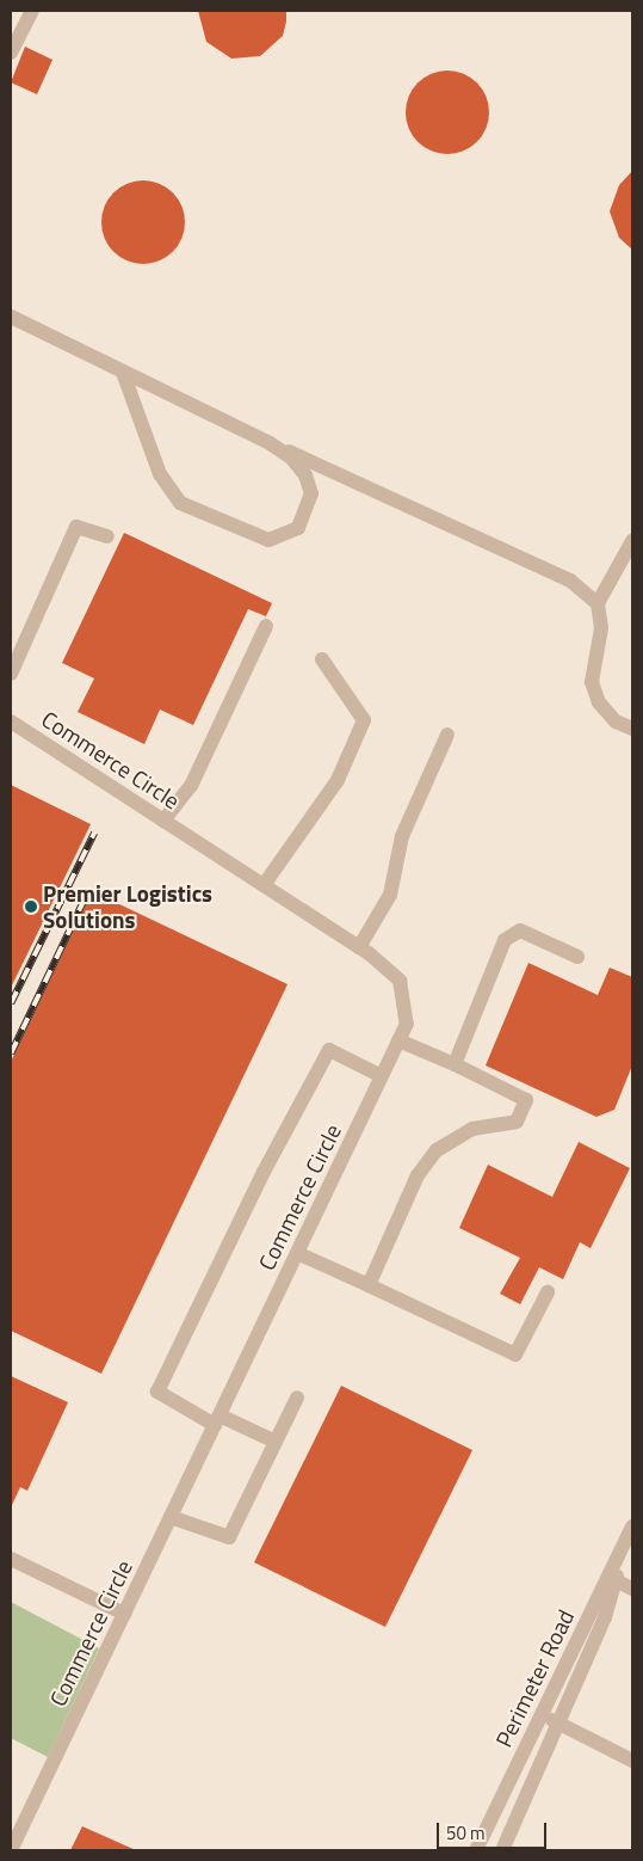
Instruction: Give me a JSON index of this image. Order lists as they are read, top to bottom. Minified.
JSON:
{"streets":{"street":["Commerce Circle","Perimeter Road"]},"places":["Premier Logistics Solutions"],"scale_bar":"50 m"}
